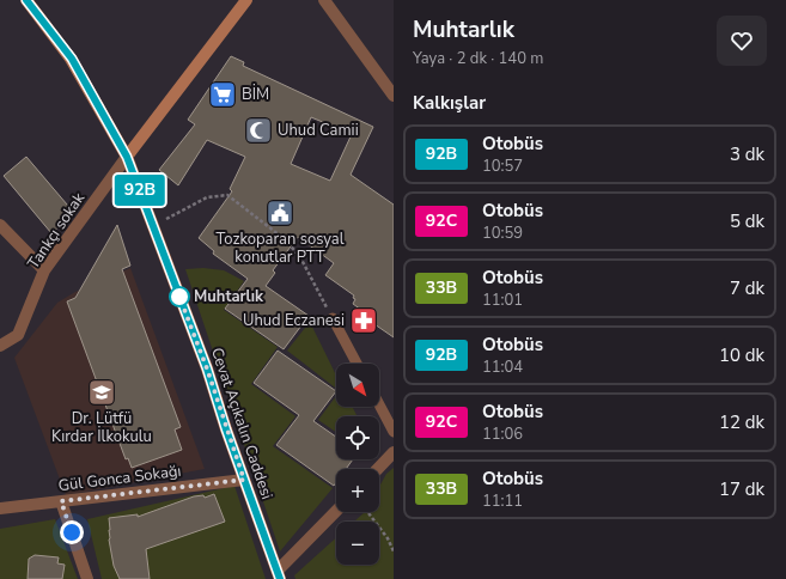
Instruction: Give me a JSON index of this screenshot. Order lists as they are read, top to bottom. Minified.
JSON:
{"streets":{"street":["Tankçı sokak","Cevat Açıkalın Caddesi","Gül Gonca Sokağı"]},"crossings":[["Tankçı sokak","Cevat Açıkalın Caddesi"],["Cevat Açıkalın Caddesi","Gül Gonca Sokağı"]],"places":{"supermarket":["BİM"],"mosque":["Uhud Camii"],"public building":["Tozkoparan sosyal konutlar PTT"],"other":["Muhtarlık"],"pharmacy":["Uhud Eczanesi"],"school or university":["Dr. Lütfü Kırdar İlkokulu"]},"lines":["bus line 92B"],"north":"bottom right","page":{"on_map":"92B","heading":[["Muhtarlık","Yaya · 2 dk · 140 m"],"Kalkışlar"],"list":[{"mark":"92B","name":"Otobüs","note":"10:57","value":"3 dk"},{"mark":"92C","name":"Otobüs","note":"10:59","value":"5 dk"},{"mark":"33B","name":"Otobüs","note":"11:01","value":"7 dk"},{"mark":"92B","name":"Otobüs","note":"11:04","value":"10 dk"},{"mark":"92C","name":"Otobüs","note":"11:06","value":"12 dk"},{"mark":"33B","name":"Otobüs","note":"11:11","value":"17 dk"}],"map_buttons":["+","−"]}}
